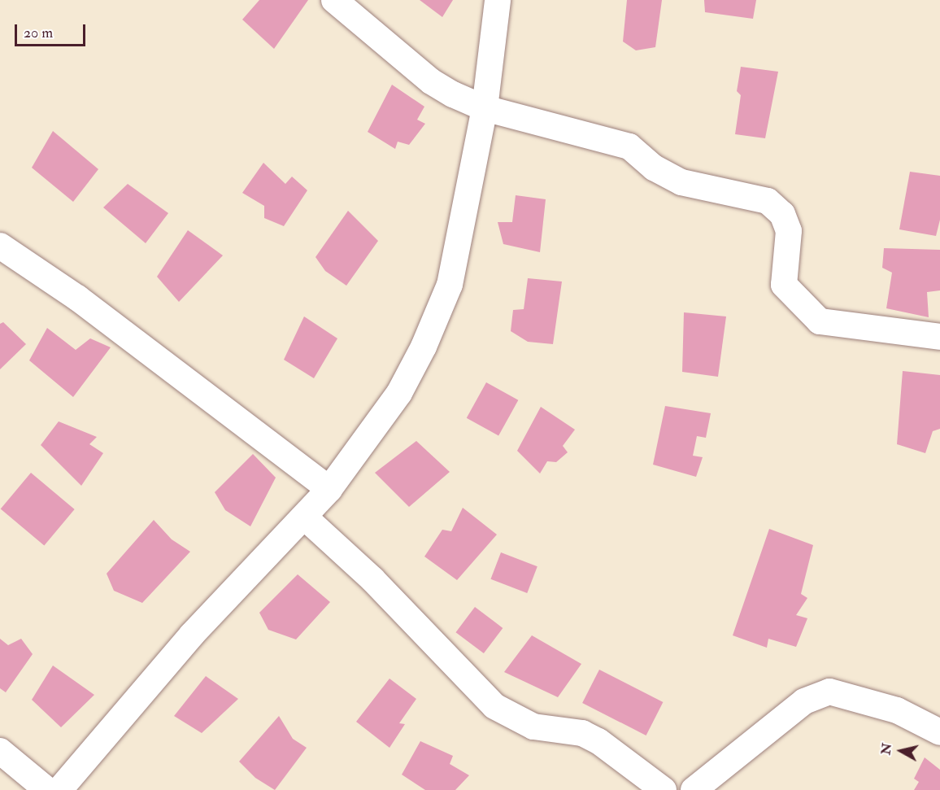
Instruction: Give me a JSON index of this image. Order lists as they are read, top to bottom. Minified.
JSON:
{"scale_bar":"20 m","north":"left"}
